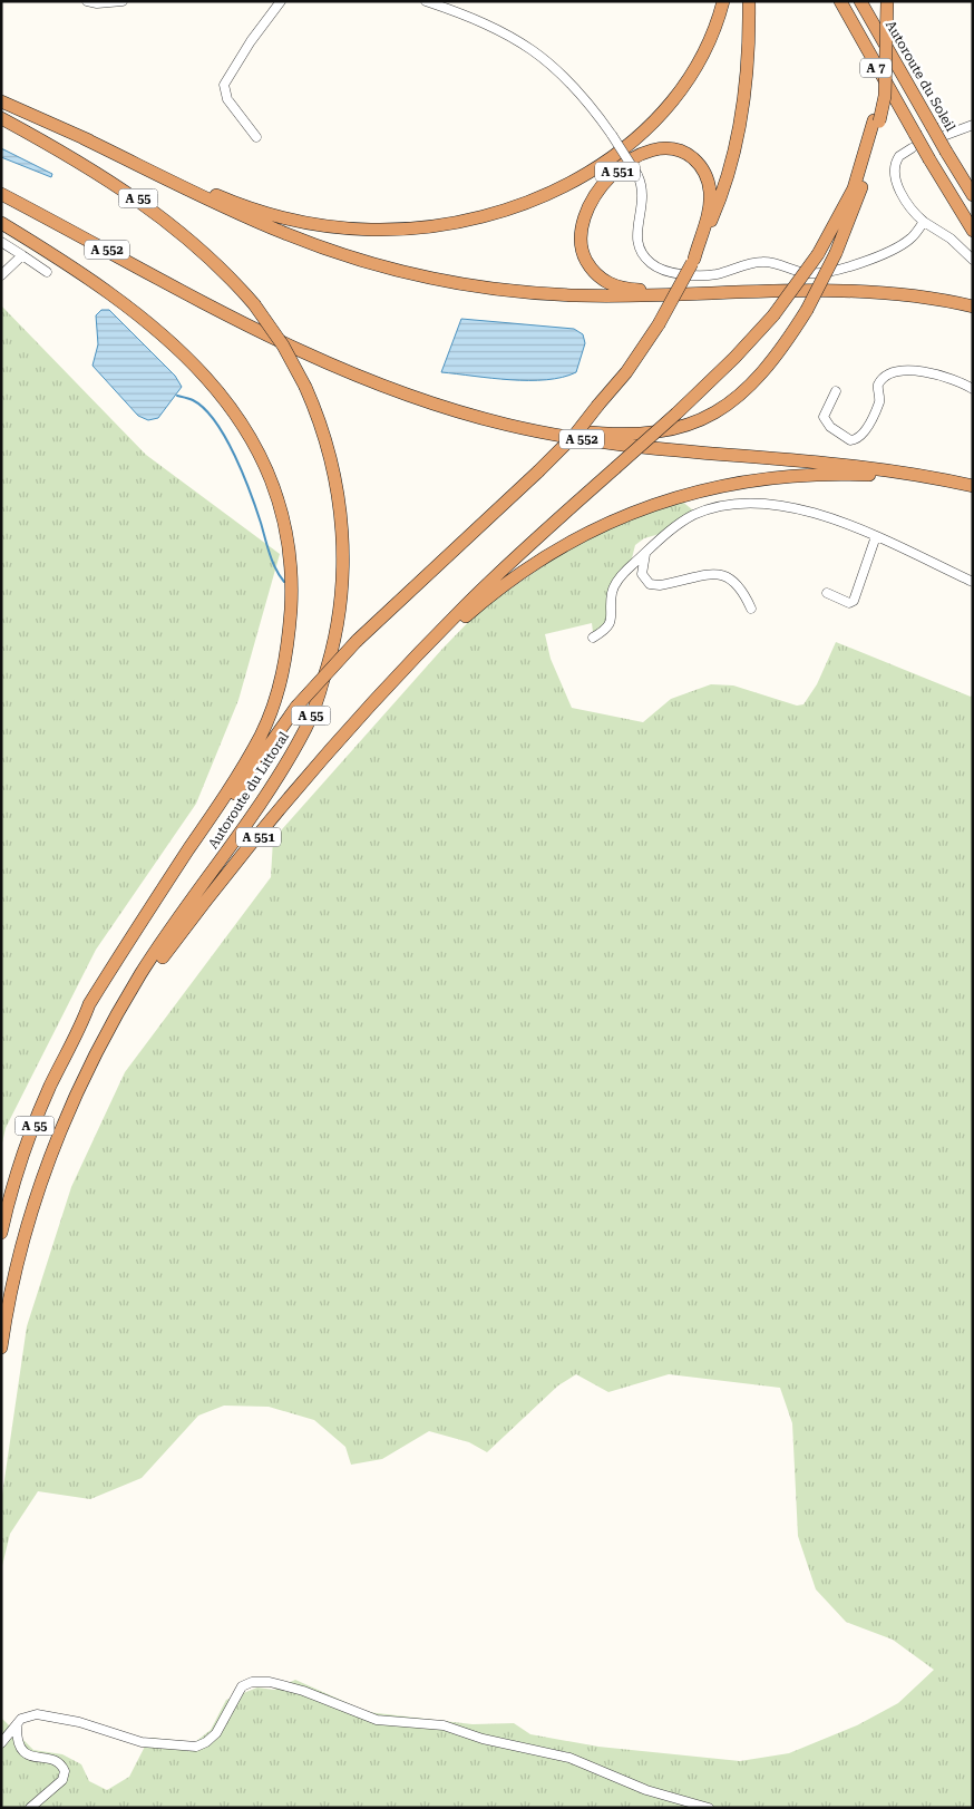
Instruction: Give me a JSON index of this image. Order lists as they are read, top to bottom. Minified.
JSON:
{"streets":{"highway":["A 7","Autoroute du Soleil","A 551","A 55","A 552","Autoroute du Littoral"]},"crossings":[["A 551","A 552"],["A 551","Autoroute du Littoral"]]}
